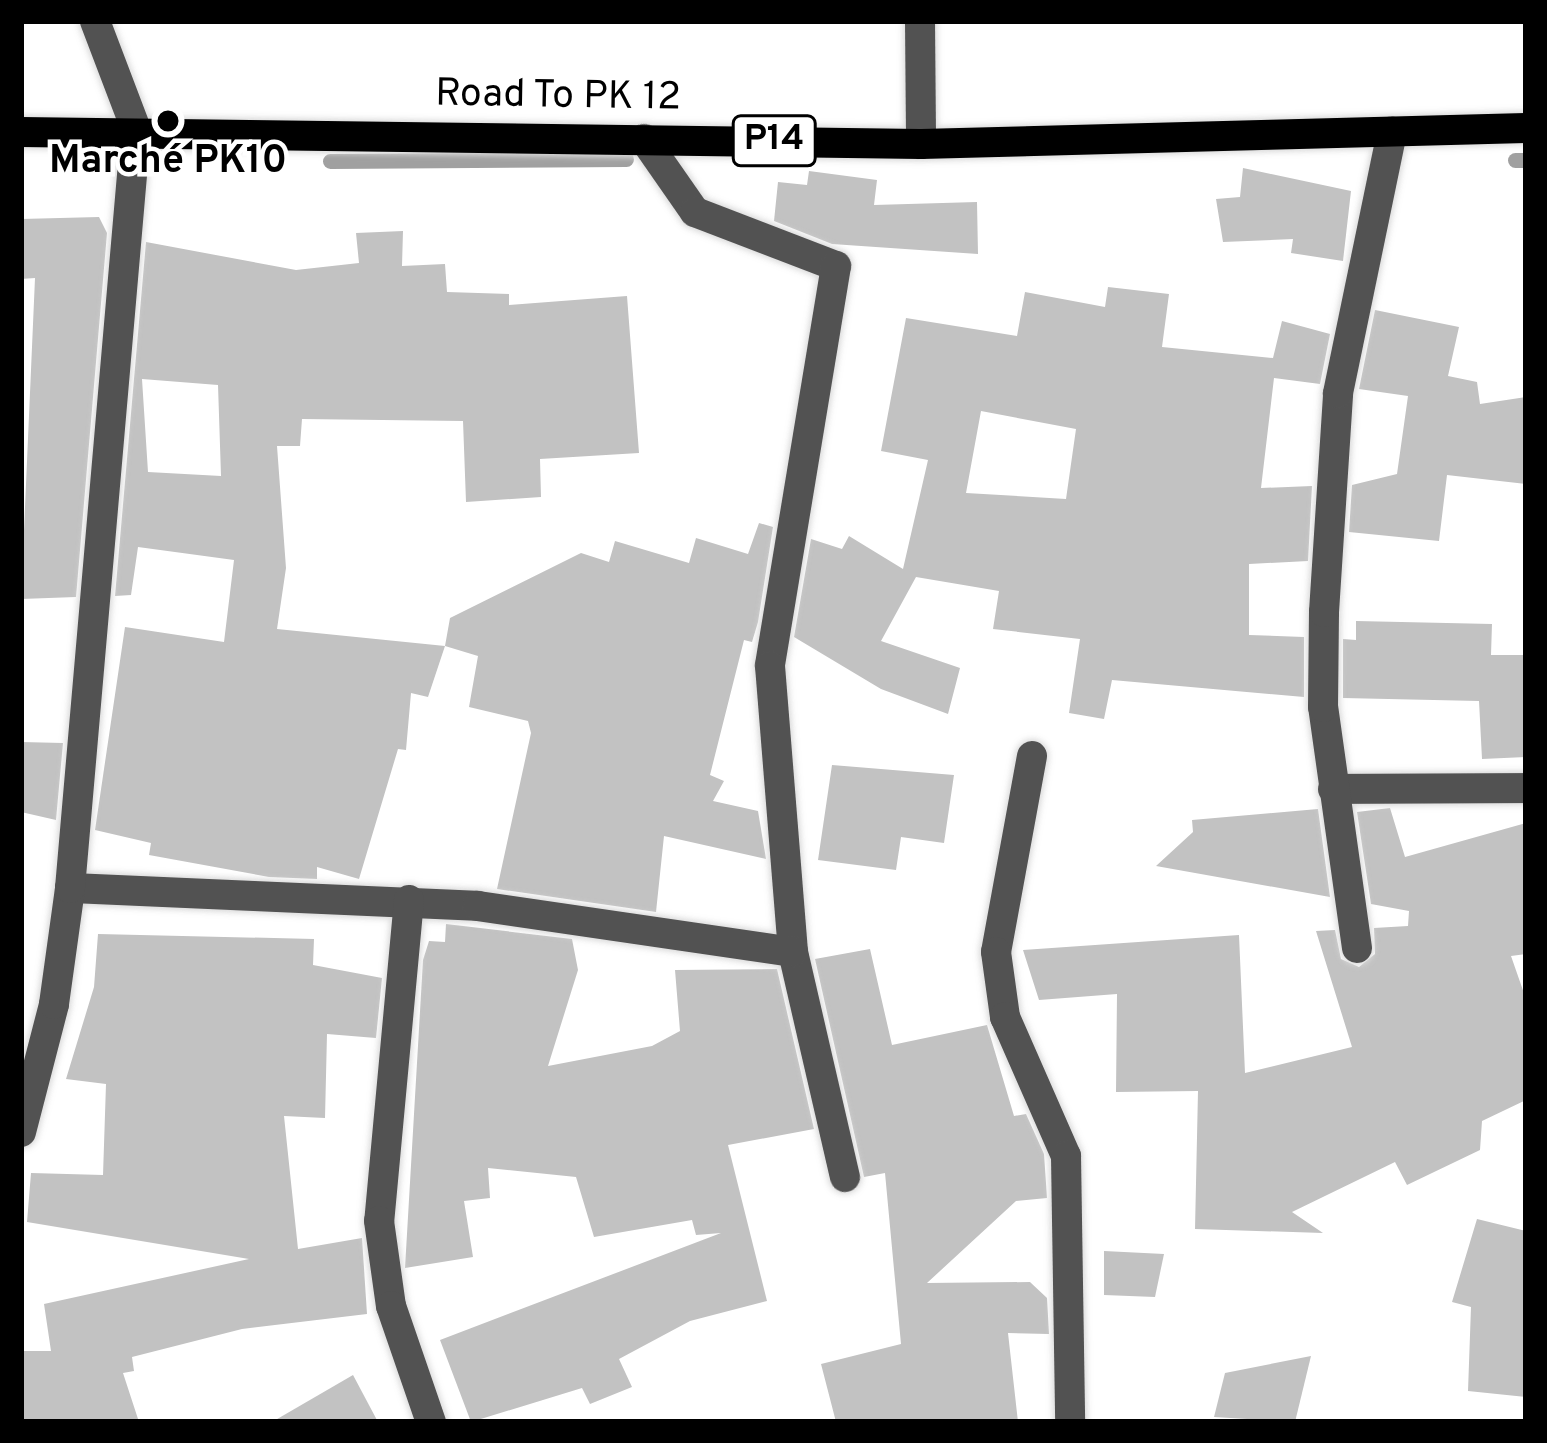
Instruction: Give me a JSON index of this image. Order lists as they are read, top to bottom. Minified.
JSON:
{"streets":{"main road":["Road To PK 12","P14"]},"places":["Marché PK10"]}
